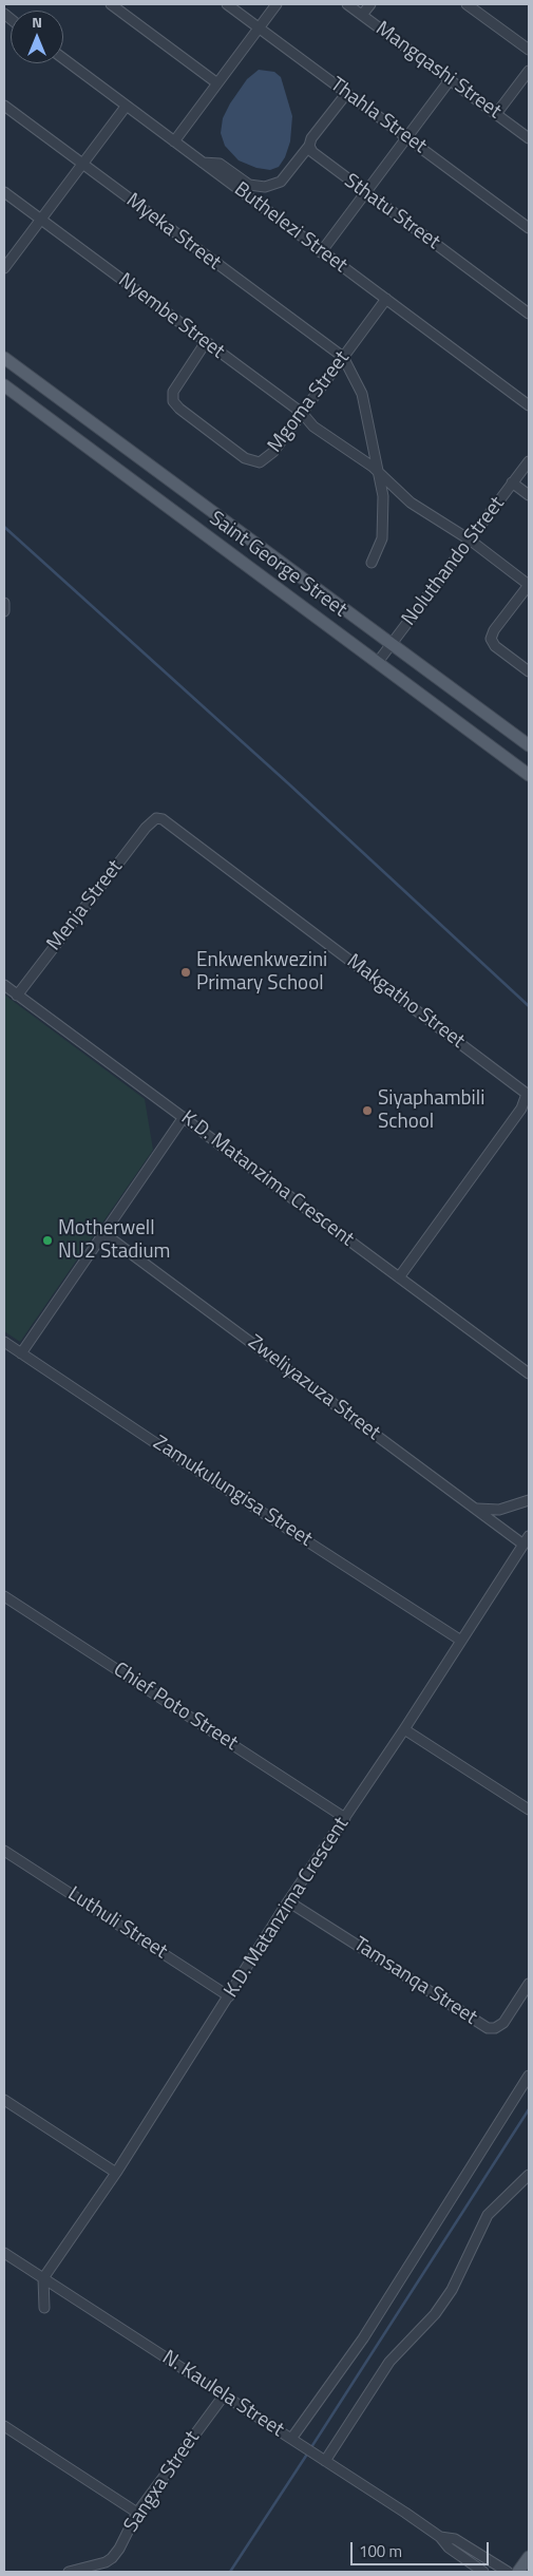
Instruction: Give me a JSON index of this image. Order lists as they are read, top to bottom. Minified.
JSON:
{"streets":{"main road":["Saint George Street"],"street":["Mangqashi Street","Thahla Street","Sthatu Street","Buthelezi Street","Myeka Street","Nyembe Street","Mgoma Street","Noluthando Street","Menja Street","Makgatho Street","K.D. Matanzima Crescent","Zweliyazuza Street","Zamukulungisa Street","Chief Poto Street","Luthuli Street","Tamsanqa Street","N. Kaulela Street","Sangxa Street"]},"crossings":[["Buthelezi Street","Mgoma Street"],["Myeka Street","Mgoma Street"],["Nyembe Street","Mgoma Street"],["Nyembe Street","Noluthando Street"],["Noluthando Street","Saint George Street"],["Menja Street","Makgatho Street"],["Menja Street","K.D. Matanzima Crescent"],["Makgatho Street","K.D. Matanzima Crescent"],["K.D. Matanzima Crescent","Zweliyazuza Street"],["K.D. Matanzima Crescent","Zamukulungisa Street"],["K.D. Matanzima Crescent","Chief Poto Street"],["K.D. Matanzima Crescent","Luthuli Street"],["K.D. Matanzima Crescent","Tamsanqa Street"],["K.D. Matanzima Crescent","N. Kaulela Street"],["N. Kaulela Street","Sangxa Street"]],"places":["Enkwenkwezini Primary School","Siyaphambili School","Motherwell NU2 Stadium"],"scale_bar":"100 m","north":"top"}
